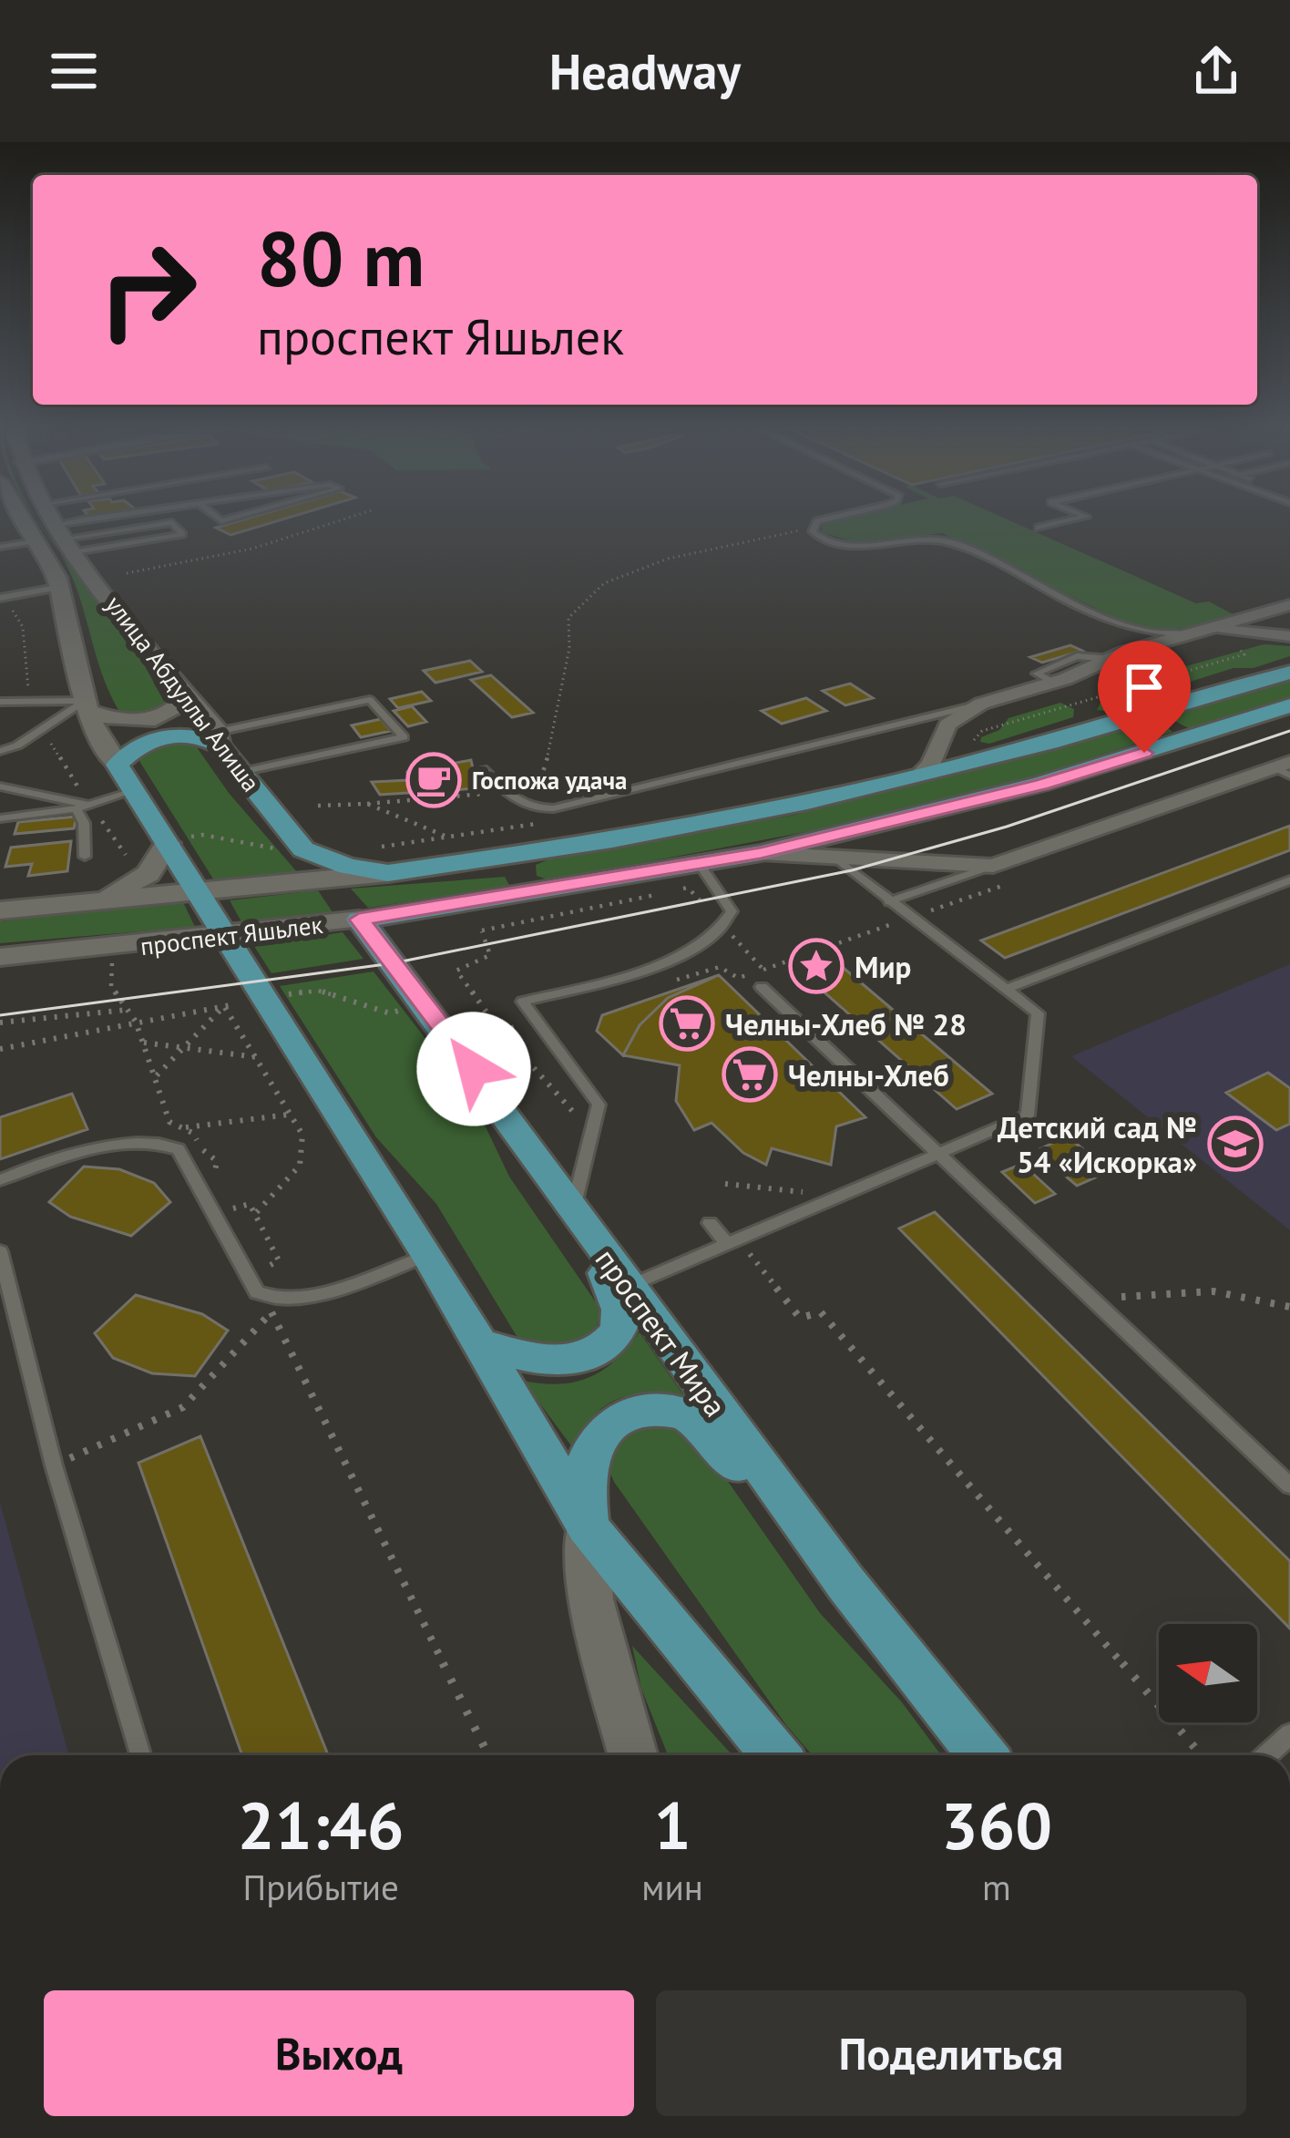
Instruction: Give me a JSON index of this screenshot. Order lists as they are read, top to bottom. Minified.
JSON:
{"streets":{"main road":["улица Абдуллы Алиша","проспект Яшьлек","проспект Мира"]},"crossings":[["улица Абдуллы Алиша","проспект Яшьлек"],["улица Абдуллы Алиша","проспект Мира"],["проспект Яшьлек","проспект Мира"]],"places":{"cafe":["Госпожа удача"],"place":["Мир"],"supermarket":["Челны-Хлеб № 28","Челны-Хлеб"],"school or university":["Детский сад № 54 «Искорка»"]},"north":"left","page":{"header":"Headway","turn":["80 m","проспект Яшьлек"],"eta":["21:46","Прибытие","1","мин","360","m"],"buttons":["Выход","Поделиться"]}}
